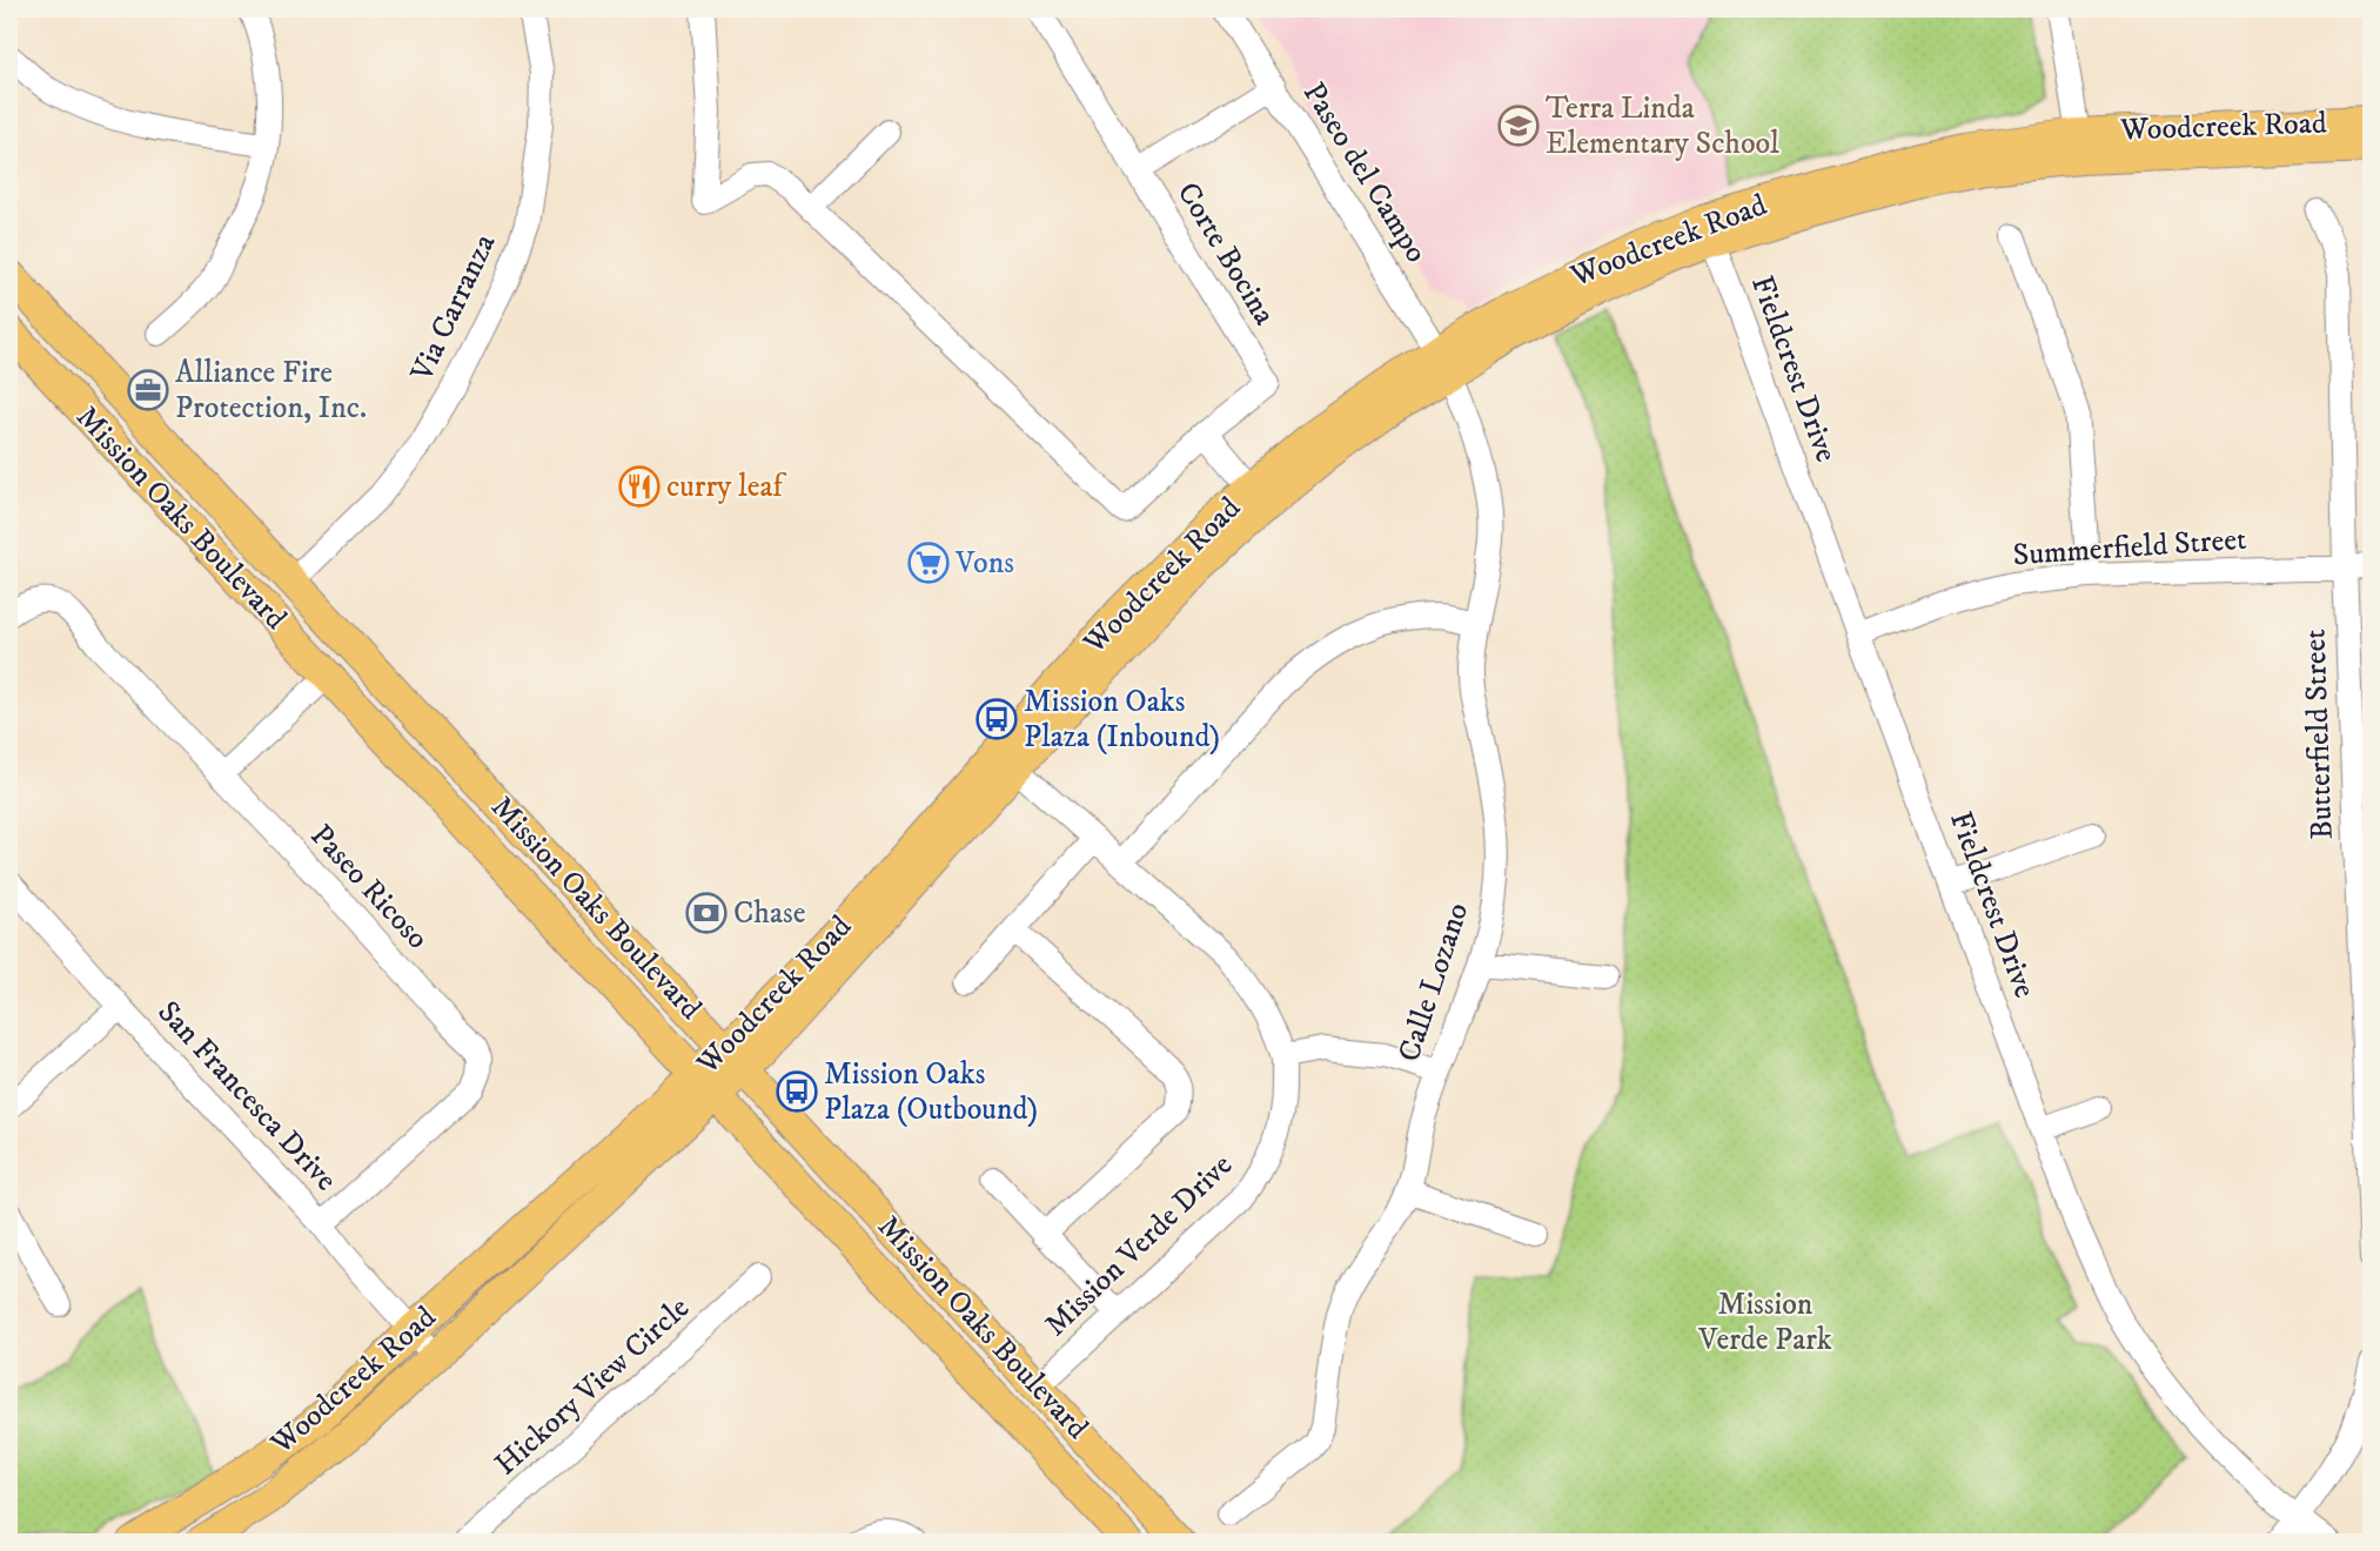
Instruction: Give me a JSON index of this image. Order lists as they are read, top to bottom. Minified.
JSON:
{"streets":{"main road":["Woodcreek Road","Mission Oaks Boulevard"],"street":["Paseo del Campo","Corte Bocina","Via Carranza","Fieldcrest Drive","Summerfield Street","Butterfield Street","Paseo Ricoso","Calle Lozano","San Francesca Drive","Mission Verde Drive","Hickory View Circle"]},"crossings":[["Woodcreek Road","Paseo del Campo"],["Woodcreek Road","Fieldcrest Drive"],["Woodcreek Road","Mission Oaks Boulevard"],["Woodcreek Road","Calle Lozano"],["Woodcreek Road","San Francesca Drive"],["Woodcreek Road","Mission Verde Drive"],["Paseo del Campo","Calle Lozano"],["Via Carranza","Mission Oaks Boulevard"],["Fieldcrest Drive","Summerfield Street"],["Mission Oaks Boulevard","Mission Verde Drive"],["Summerfield Street","Butterfield Street"],["Paseo Ricoso","San Francesca Drive"]],"parks":["Mission Verde Park"],"places":{"school or university":["Terra Linda Elementary School"],"office":["Alliance Fire Protection, Inc."],"restaurant":["curry leaf"],"supermarket":["Vons"],"bus stop":["Mission Oaks Plaza (Inbound)","Mission Oaks Plaza (Outbound)"],"bank":["Chase"]}}
